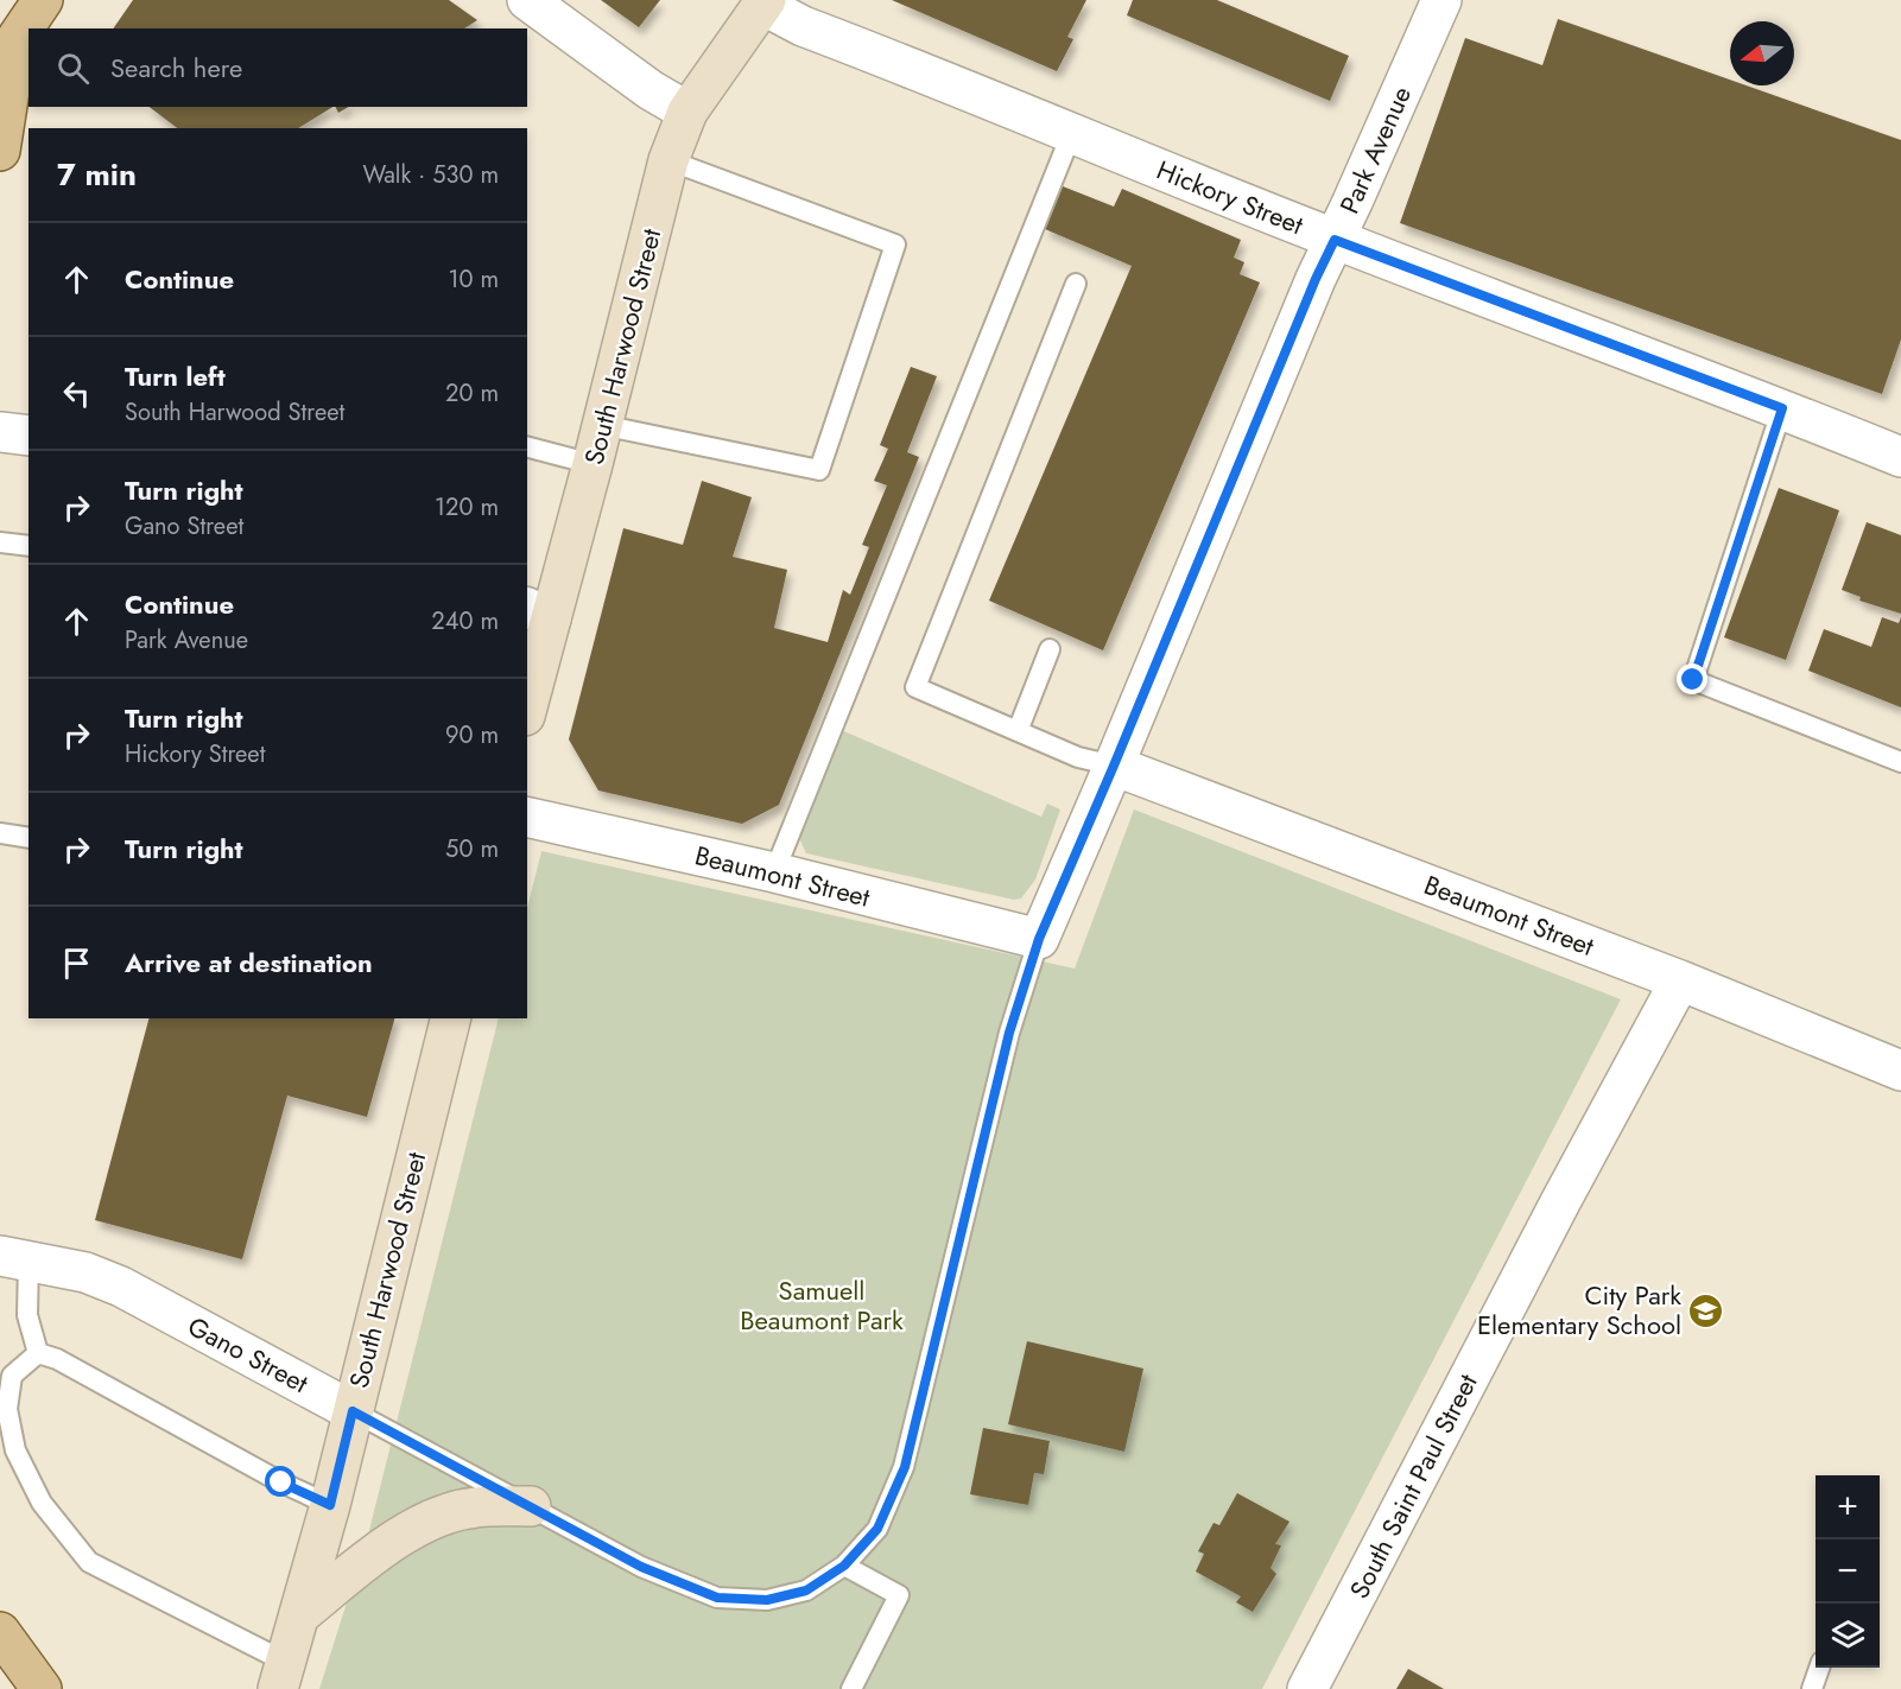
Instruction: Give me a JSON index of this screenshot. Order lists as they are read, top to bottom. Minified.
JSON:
{"streets":{"main road":["South Harwood Street"],"street":["Park Avenue","Hickory Street","Beaumont Street","Gano Street","South Saint Paul Street"]},"crossings":[["Park Avenue","Hickory Street"],["Park Avenue","Beaumont Street"],["Park Avenue","Gano Street"],["Hickory Street","South Harwood Street"],["South Harwood Street","Gano Street"],["Beaumont Street","South Saint Paul Street"]],"parks":["Samuell Beaumont Park"],"places":{"school or university":["City Park Elementary School"]},"north":"left","page":{"search":"Search here","heading":["7 min","Walk · 530 m"],"list":[["Continue","10 m"],["Turn left","South Harwood Street","20 m"],["Turn right","Gano Street","120 m"],["Continue","Park Avenue","240 m"],["Turn right","Hickory Street","90 m"],["Turn right","50 m"],"Arrive at destination"],"map_buttons":["+","−"]}}
